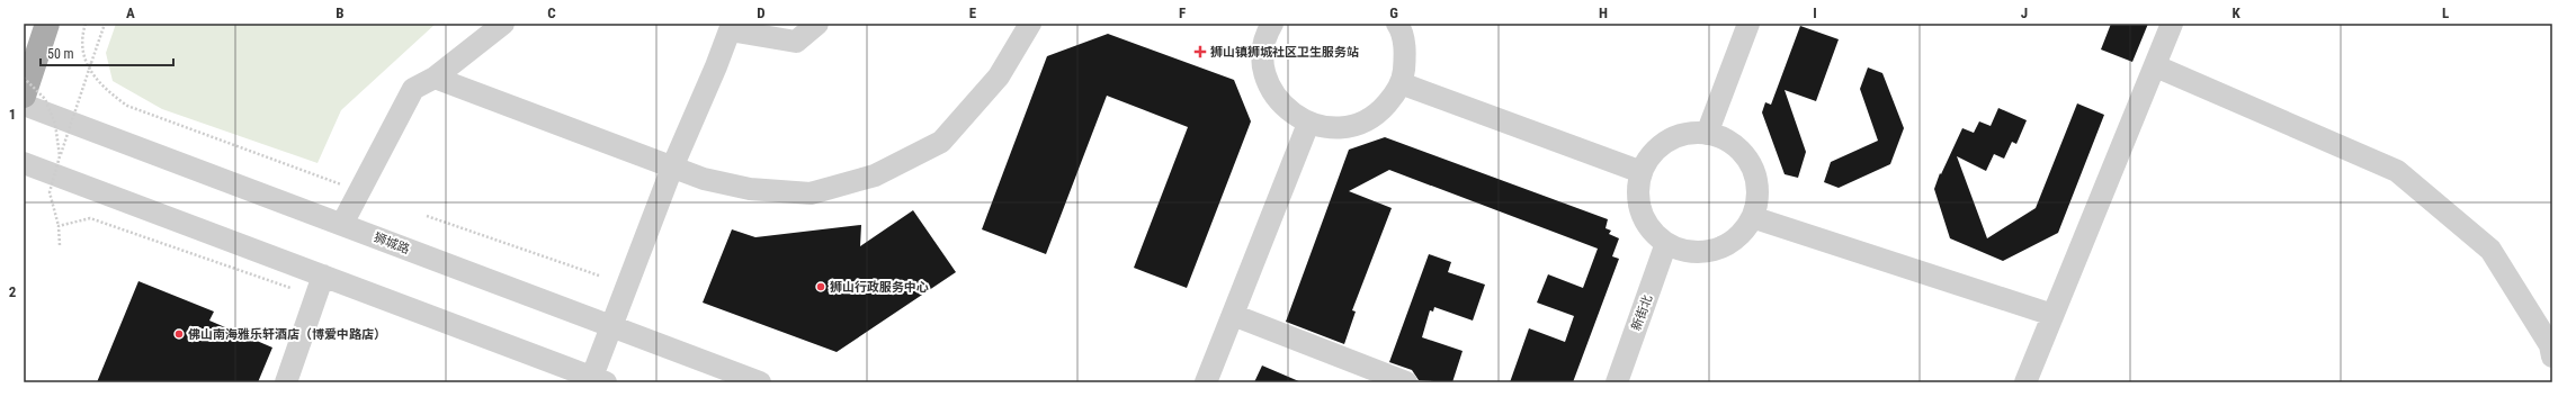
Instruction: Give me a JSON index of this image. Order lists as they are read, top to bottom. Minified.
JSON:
{"streets":{"street":["狮城路","新街北"]},"places":{"health":["狮山镇狮城社区卫生服务站"],"other":["狮山行政服务中心","佛山南海雅乐轩酒店（博爱中路店）"]},"scale_bar":"50 m","grid":{"columns":["A","B","C","D","E","F","G","H","I","J","K","L"],"rows":["1","2"]}}
